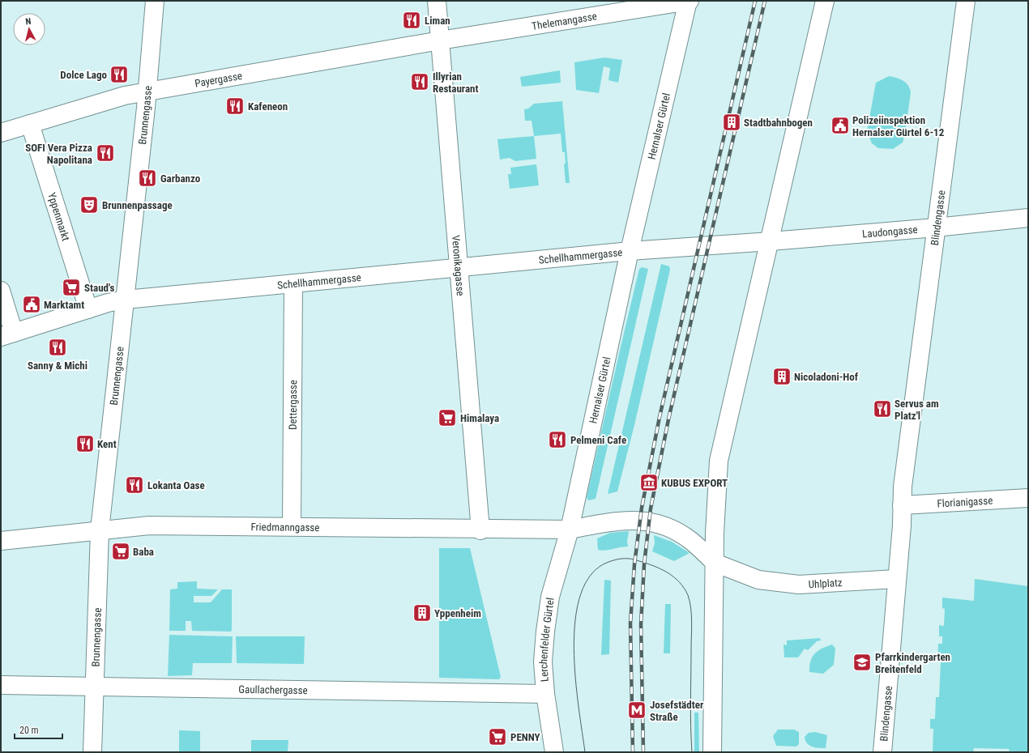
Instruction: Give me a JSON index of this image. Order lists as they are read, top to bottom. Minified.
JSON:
{"streets":{"street":["Thelemangasse","Payergasse","Brunnengasse","Hernalser Gürtel","Yppenmarkt","Blindengasse","Laudongasse","Schellhammergasse","Veronikagasse","Dettergasse","Florianigasse","Friedmanngasse","Uhlplatz","Lerchenfelder Gürtel","Gaullachergasse"]},"crossings":[["Thelemangasse","Payergasse"],["Thelemangasse","Hernalser Gürtel"],["Thelemangasse","Veronikagasse"],["Payergasse","Brunnengasse"],["Payergasse","Yppenmarkt"],["Payergasse","Veronikagasse"],["Brunnengasse","Schellhammergasse"],["Brunnengasse","Friedmanngasse"],["Brunnengasse","Gaullachergasse"],["Hernalser Gürtel","Schellhammergasse"],["Hernalser Gürtel","Friedmanngasse"],["Hernalser Gürtel","Lerchenfelder Gürtel"],["Yppenmarkt","Schellhammergasse"],["Blindengasse","Laudongasse"],["Blindengasse","Florianigasse"],["Blindengasse","Uhlplatz"],["Schellhammergasse","Veronikagasse"],["Schellhammergasse","Dettergasse"],["Veronikagasse","Friedmanngasse"],["Dettergasse","Friedmanngasse"],["Friedmanngasse","Uhlplatz"],["Friedmanngasse","Lerchenfelder Gürtel"],["Lerchenfelder Gürtel","Gaullachergasse"]],"places":{"restaurant":["Liman","Dolce Lago","Illyrian Restaurant","Kafeneon","SOFI Vera Pizza Napolitana","Garbanzo","Sanny & Michi","Servus am Platz'l","Pelmeni Cafe","Kent","Lokanta Oase"],"building":["Stadtbahnbogen","Nicoladoni-Hof","Yppenheim"],"public building":["Polizeiinspektion Hernalser Gürtel 6-12","Marktamt"],"theatre":["Brunnenpassage"],"supermarket":["Staud's","Himalaya","Baba","PENNY"],"museum":["KUBUS EXPORT"],"school or university":["Pfarrkindergarten Breitenfeld"],"metro station":["Josefstädter Straße"]},"scale_bar":"20 m","north":"top"}
